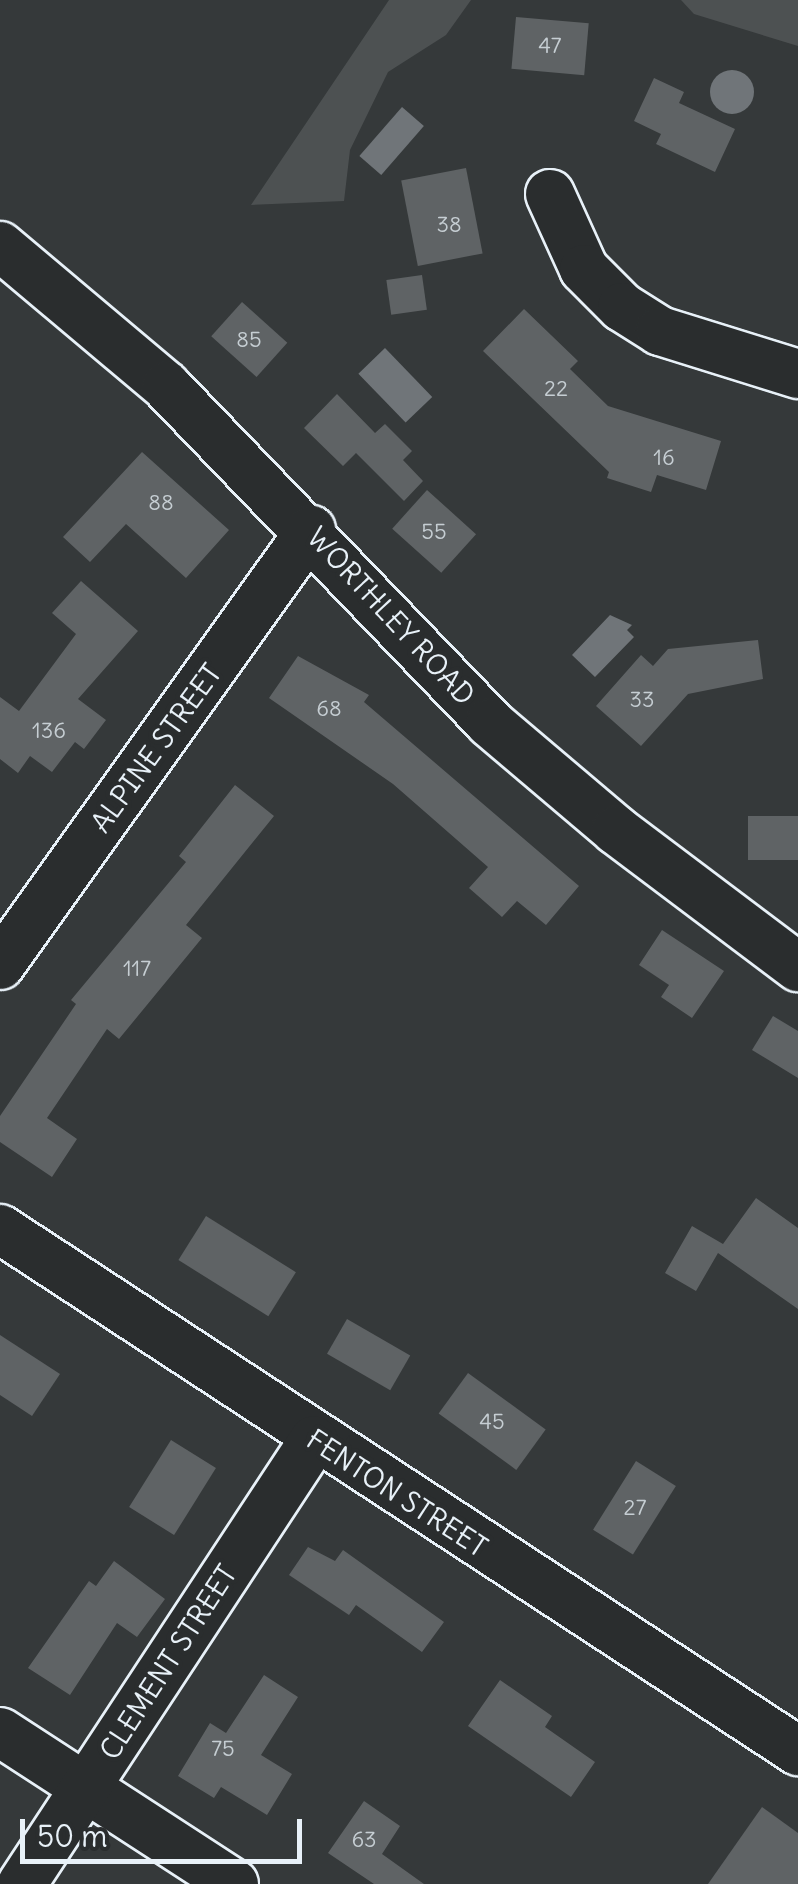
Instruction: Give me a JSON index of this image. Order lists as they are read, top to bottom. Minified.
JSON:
{"streets":{"street":["WORTHLEY ROAD","ALPINE STREET","FENTON STREET","CLEMENT STREET"]},"crossings":[["WORTHLEY ROAD","ALPINE STREET"],["FENTON STREET","CLEMENT STREET"]],"house_numbers":["47","38","85","22","16","88","55","33","68","136","117","45","27","75","63"],"scale_bar":"50 m"}
